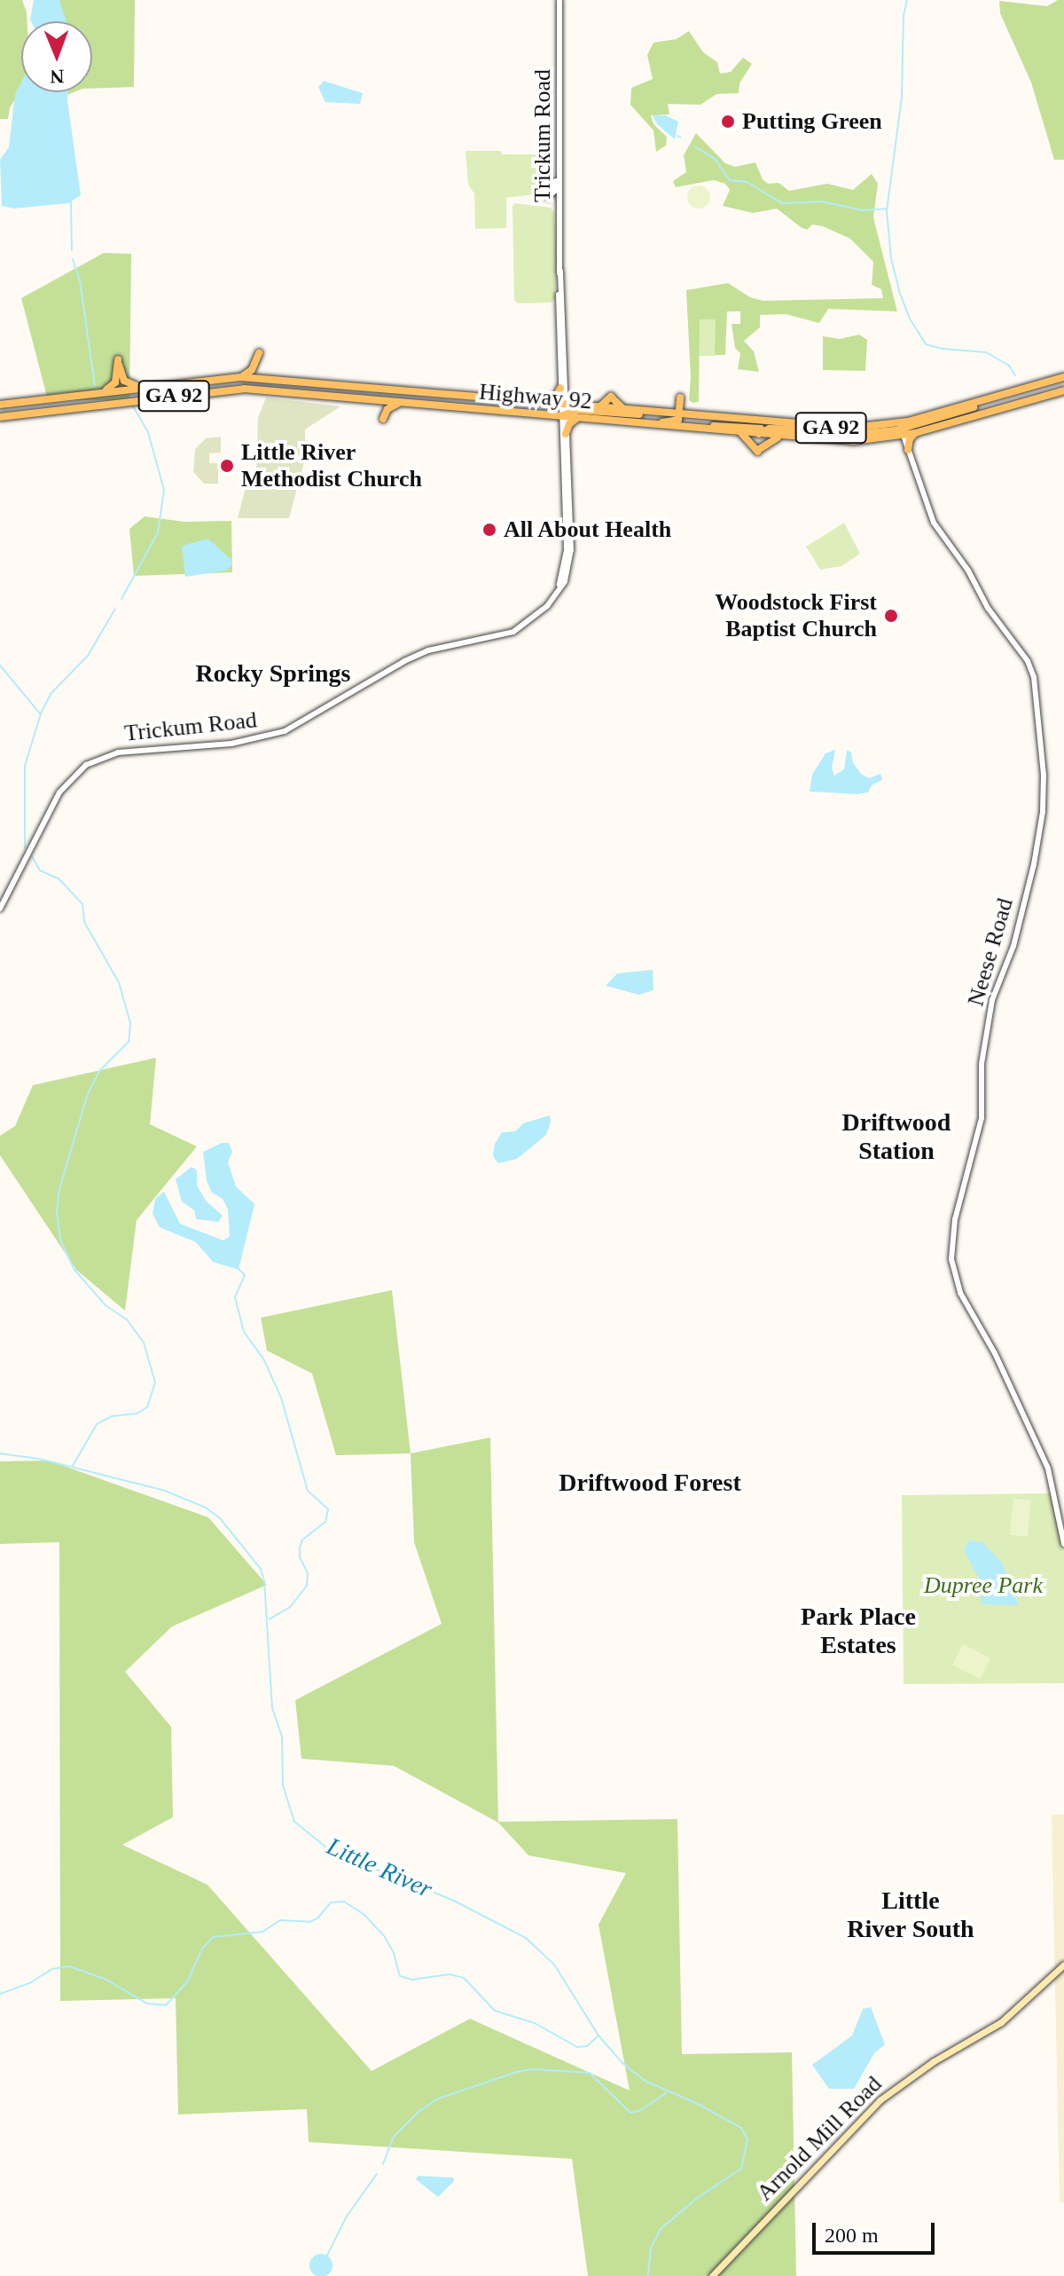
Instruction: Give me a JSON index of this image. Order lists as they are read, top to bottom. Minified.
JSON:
{"streets":{"main road":["GA 92","Highway 92","Arnold Mill Road"],"street":["Trickum Road","Neese Road"]},"crossings":[["Trickum Road","Highway 92"],["Highway 92","Neese Road"]],"districts":["Rocky Springs","Driftwood Station","Driftwood Forest","Park Place Estates","Little River South"],"water":["Little River"],"parks":["Dupree Park"],"places":["Putting Green","Little River Methodist Church","All About Health","Woodstock First Baptist Church"],"scale_bar":"200 m","north":"bottom"}
